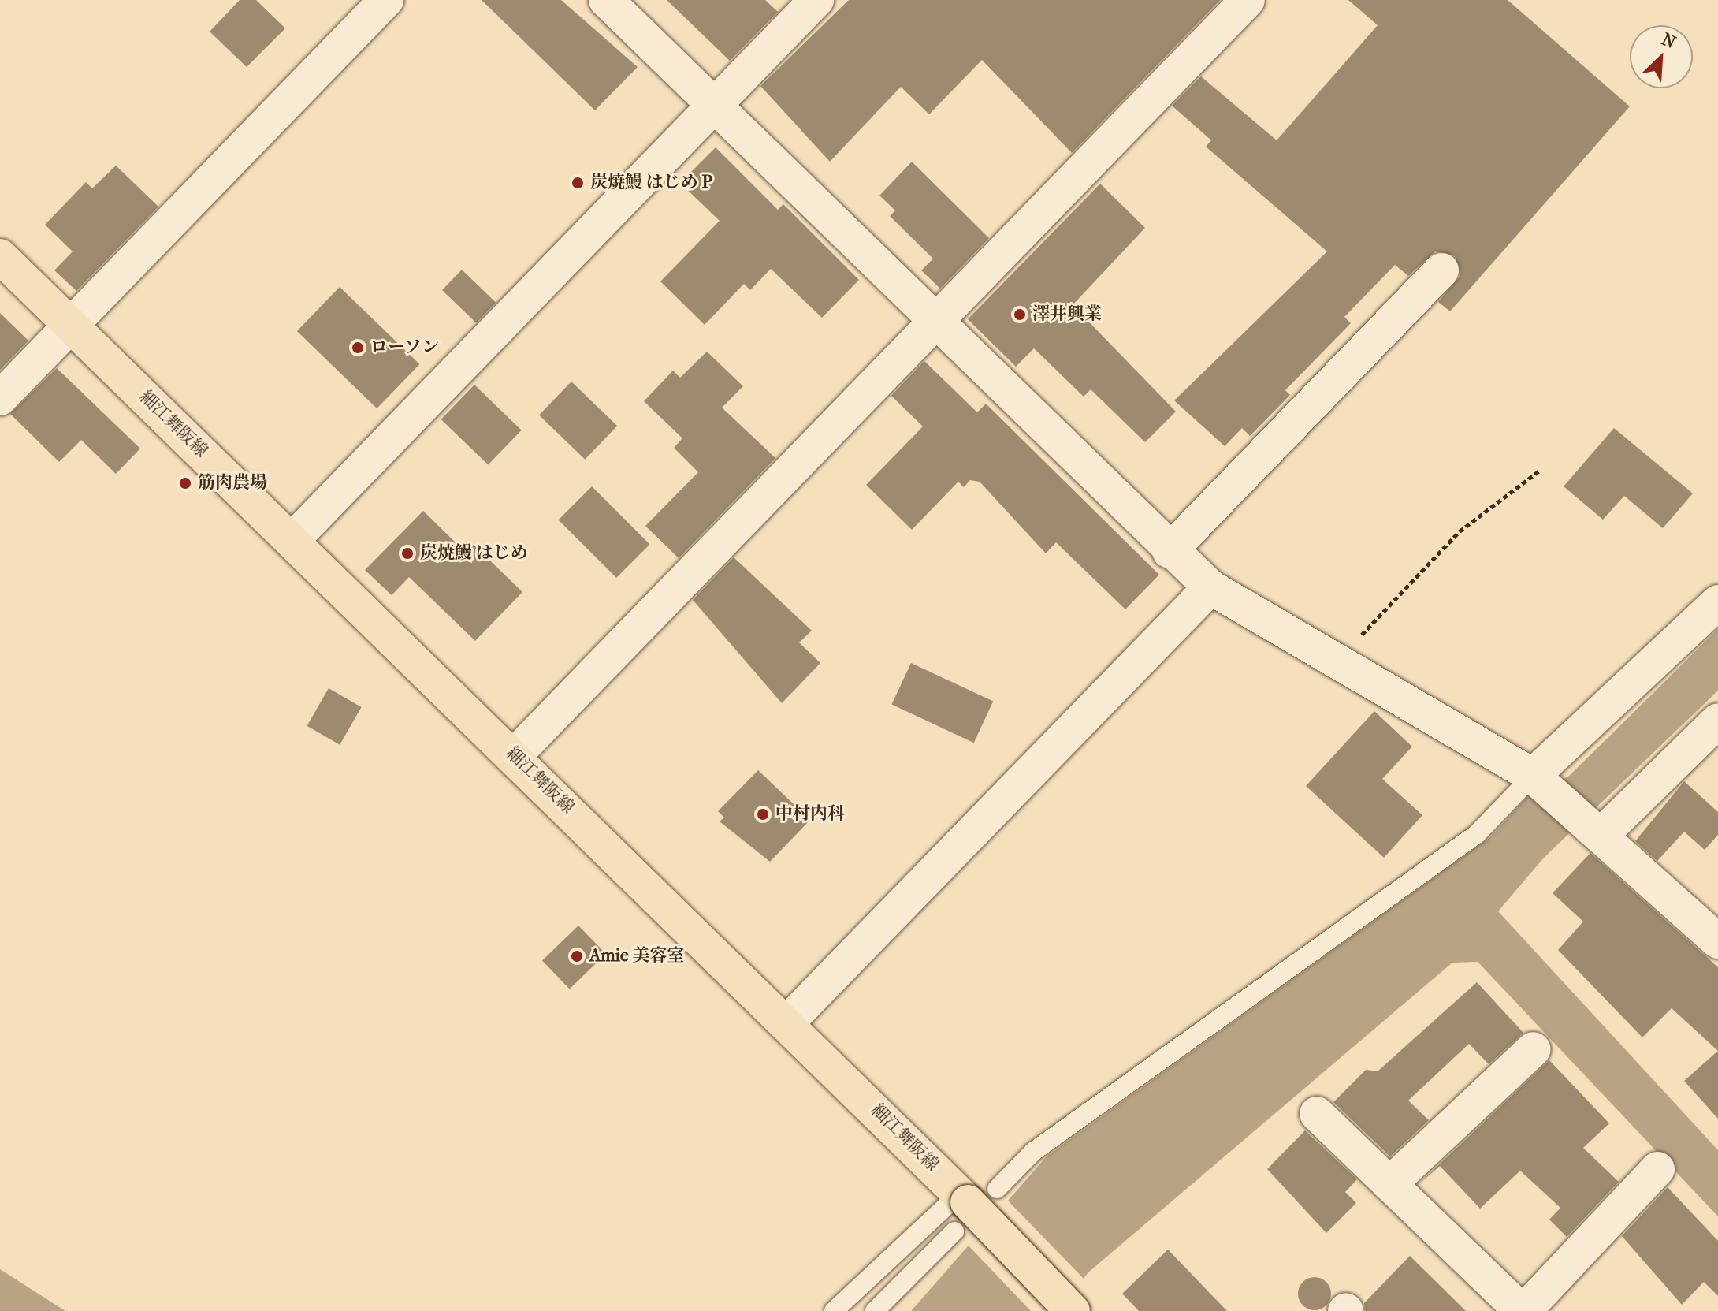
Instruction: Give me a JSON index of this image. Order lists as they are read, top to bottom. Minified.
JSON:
{"streets":{"main road":["細江舞阪線"]},"places":["炭焼鰻 はじめ P","澤井興業","ローソン","筋肉農場","炭焼鰻 はじめ","中村内科","Amie 美容室"],"north":"top right"}
